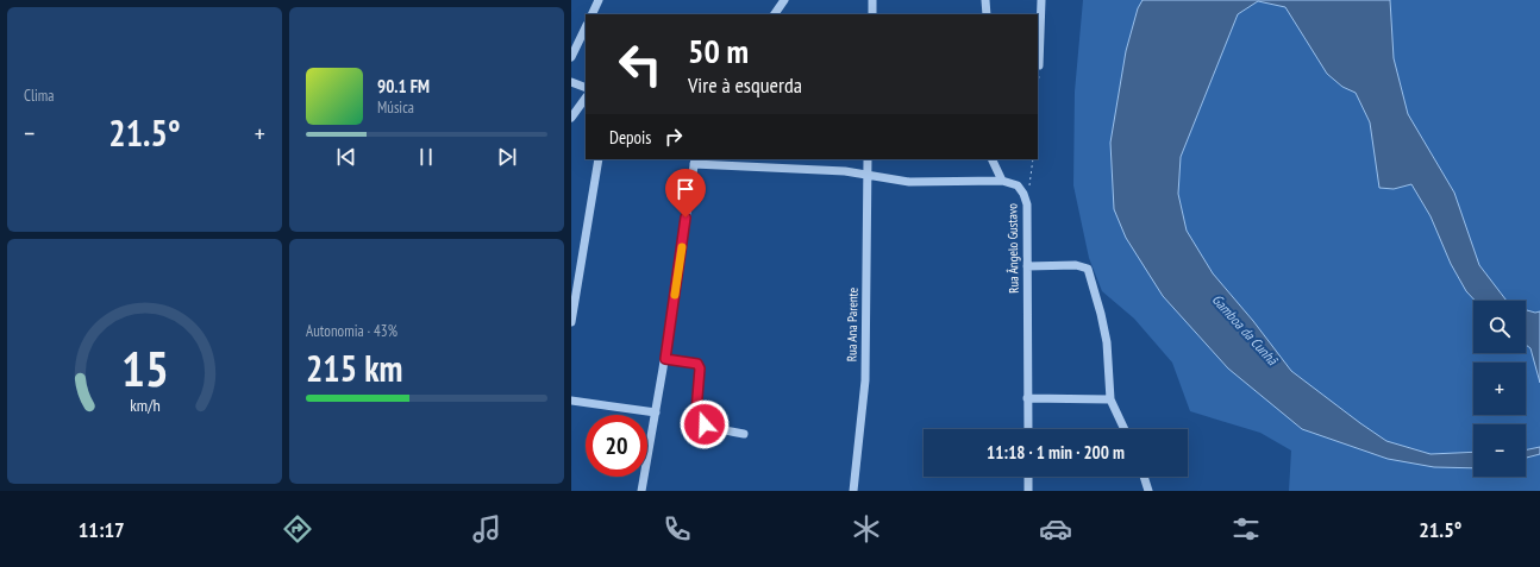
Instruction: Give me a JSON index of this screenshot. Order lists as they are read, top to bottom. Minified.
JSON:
{"streets":{"street":["Rua Ângelo Gustavo","Rua Ana Parente"]},"crossings":[["Rua Ângelo Gustavo","Rua Ana Parente"]],"water":["Gamboa da Cunhã"],"page":{"tile":["Clima",["Autonomia · 43%","215 km"]],"turn":["50 m","Vire à esquerda"],"song":["90.1 FM","Música"],"heat":["−","21.5°","+"],"then":"Depois","map_buttons":["+","−"],"limit":"20","trip":"11:18 · 1 min · 200 m","tabs":["11:17","21.5°"],"gauge":["15","km/h"]}}
